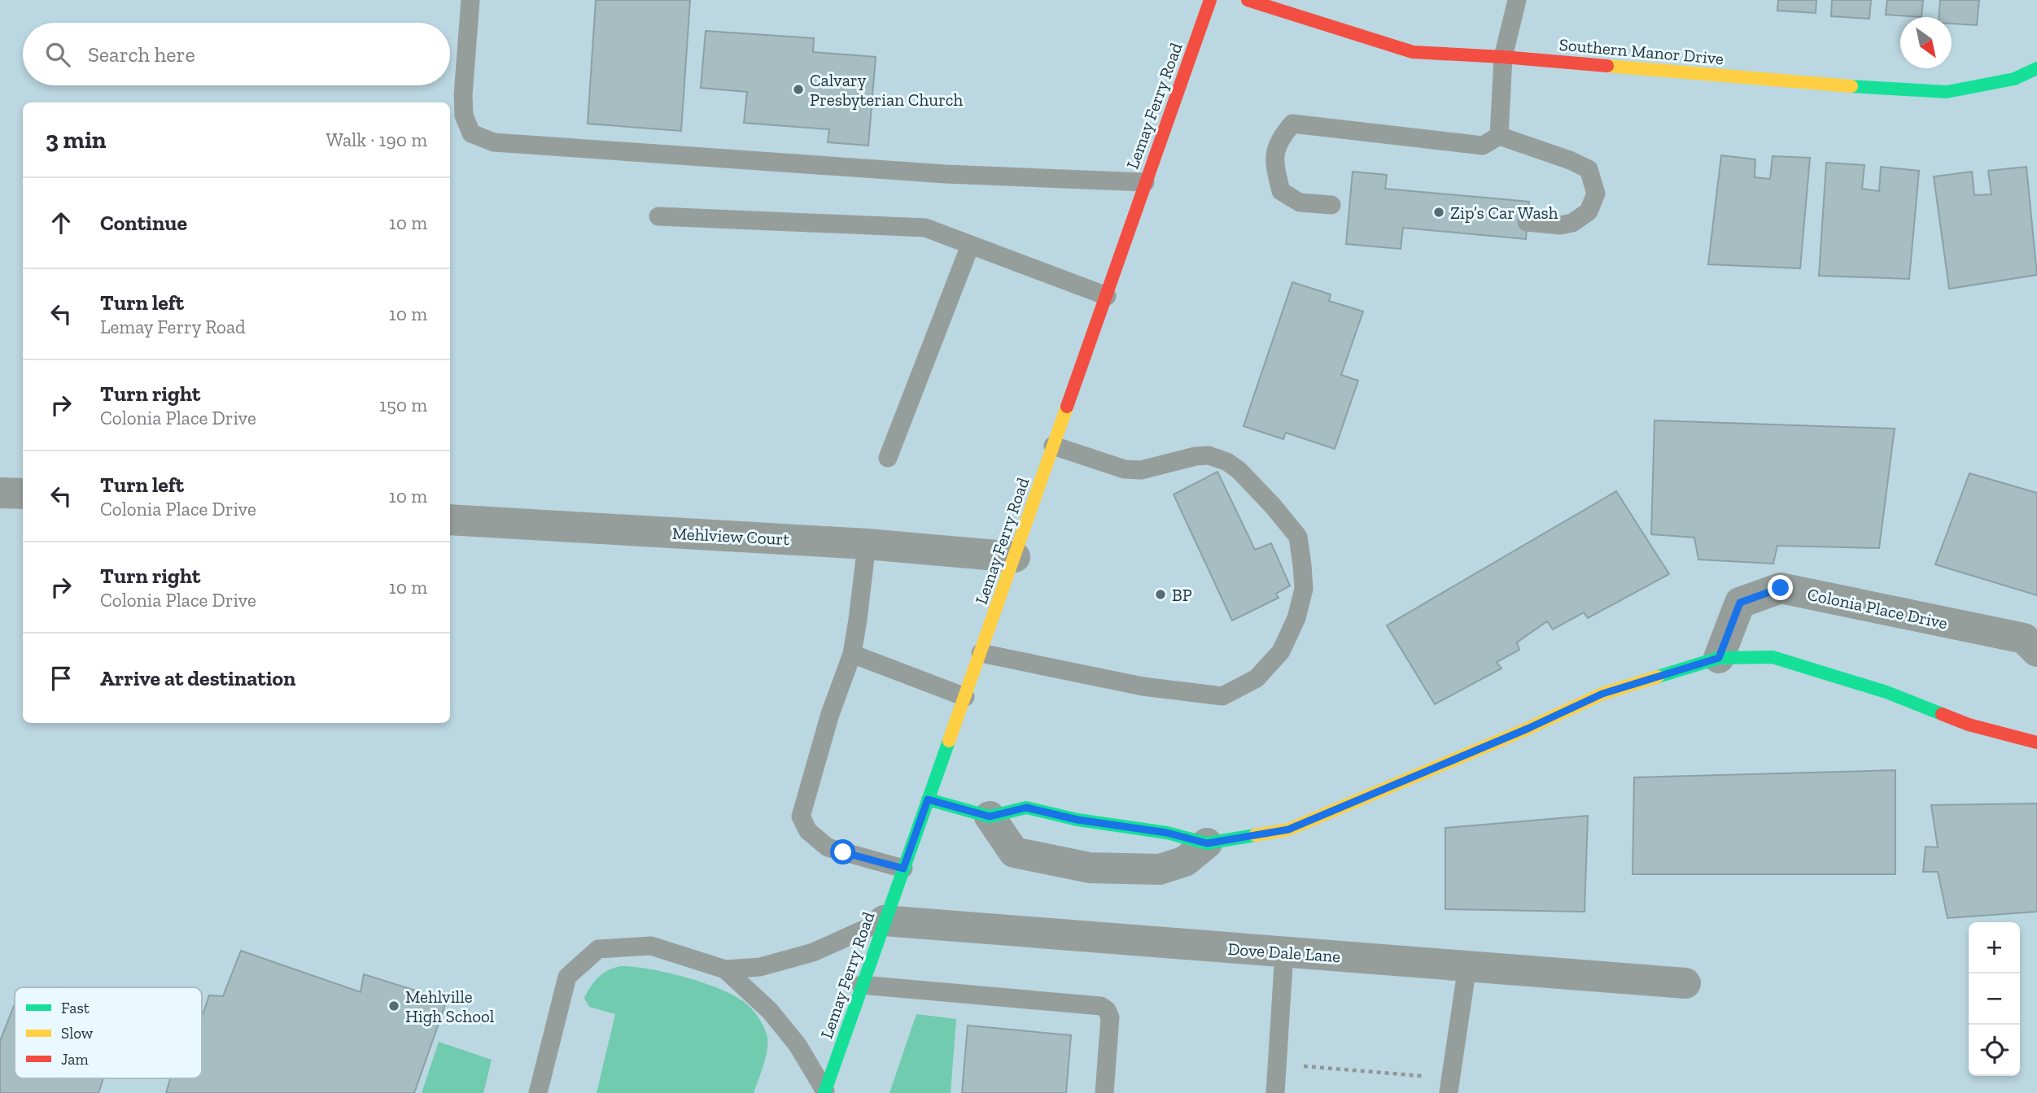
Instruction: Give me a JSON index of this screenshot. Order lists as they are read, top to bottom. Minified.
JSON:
{"streets":{"street":["Southern Manor Drive","Lemay Ferry Road","Mehlview Court","Colonia Place Drive","Dove Dale Lane"]},"crossings":[["Lemay Ferry Road","Mehlview Court"],["Lemay Ferry Road","Dove Dale Lane"]],"places":["Calvary Presbyterian Church","Zip’s Car Wash","BP","Mehlville High School"],"legend":["Fast","Slow","Jam"],"north":"bottom right","page":{"search":"Search here","heading":["3 min","Walk · 190 m"],"list":[["Continue","10 m"],["Turn left","Lemay Ferry Road","10 m"],["Turn right","Colonia Place Drive","150 m"],["Turn left","Colonia Place Drive","10 m"],["Turn right","Colonia Place Drive","10 m"],"Arrive at destination"],"map_buttons":["+","−"]}}
